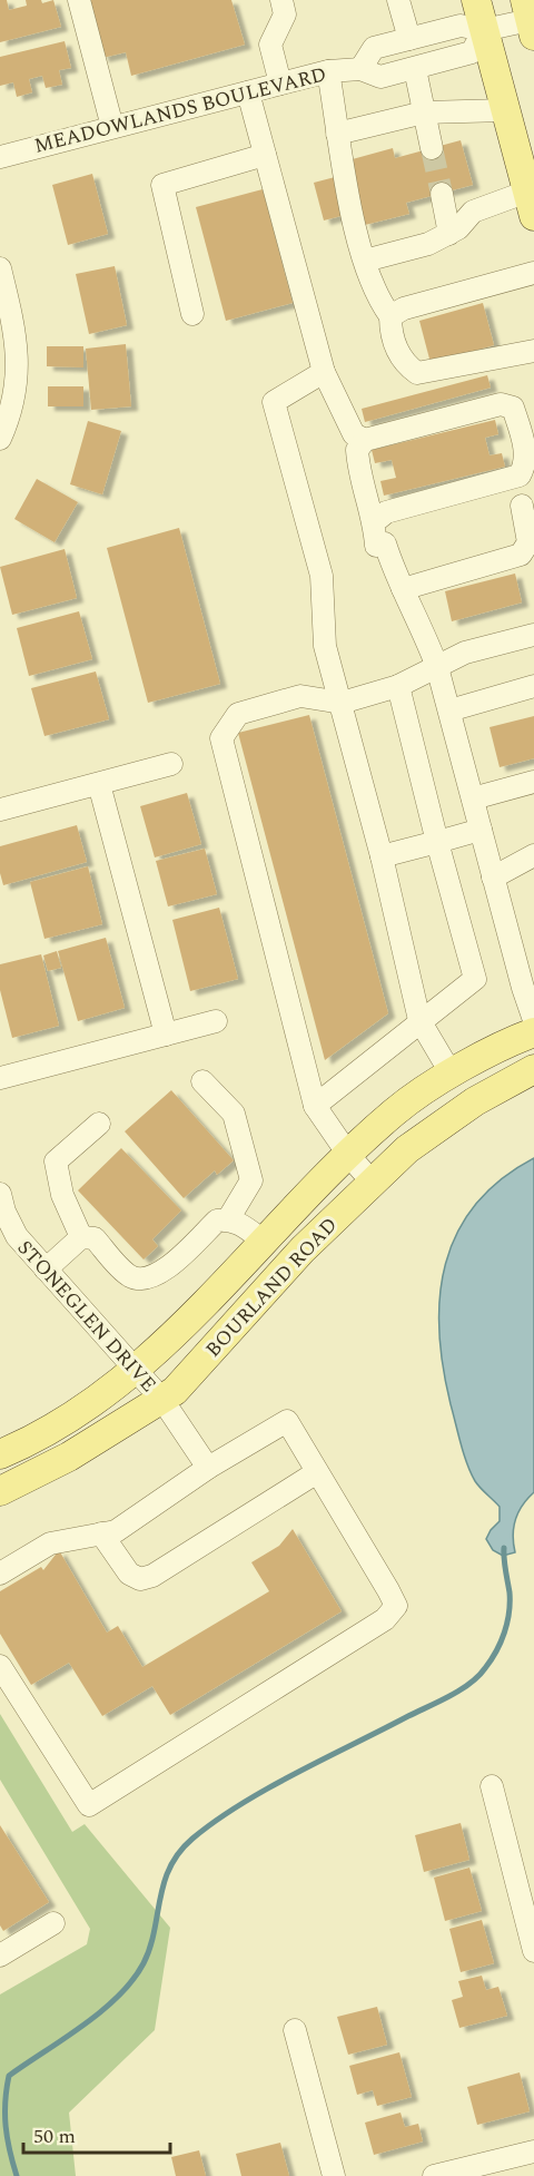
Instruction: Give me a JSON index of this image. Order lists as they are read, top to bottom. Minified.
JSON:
{"streets":{"main road":["BOURLAND ROAD"],"street":["MEADOWLANDS BOULEVARD","STONEGLEN DRIVE"]},"crossings":[["BOURLAND ROAD","STONEGLEN DRIVE"]],"scale_bar":"50 m"}
